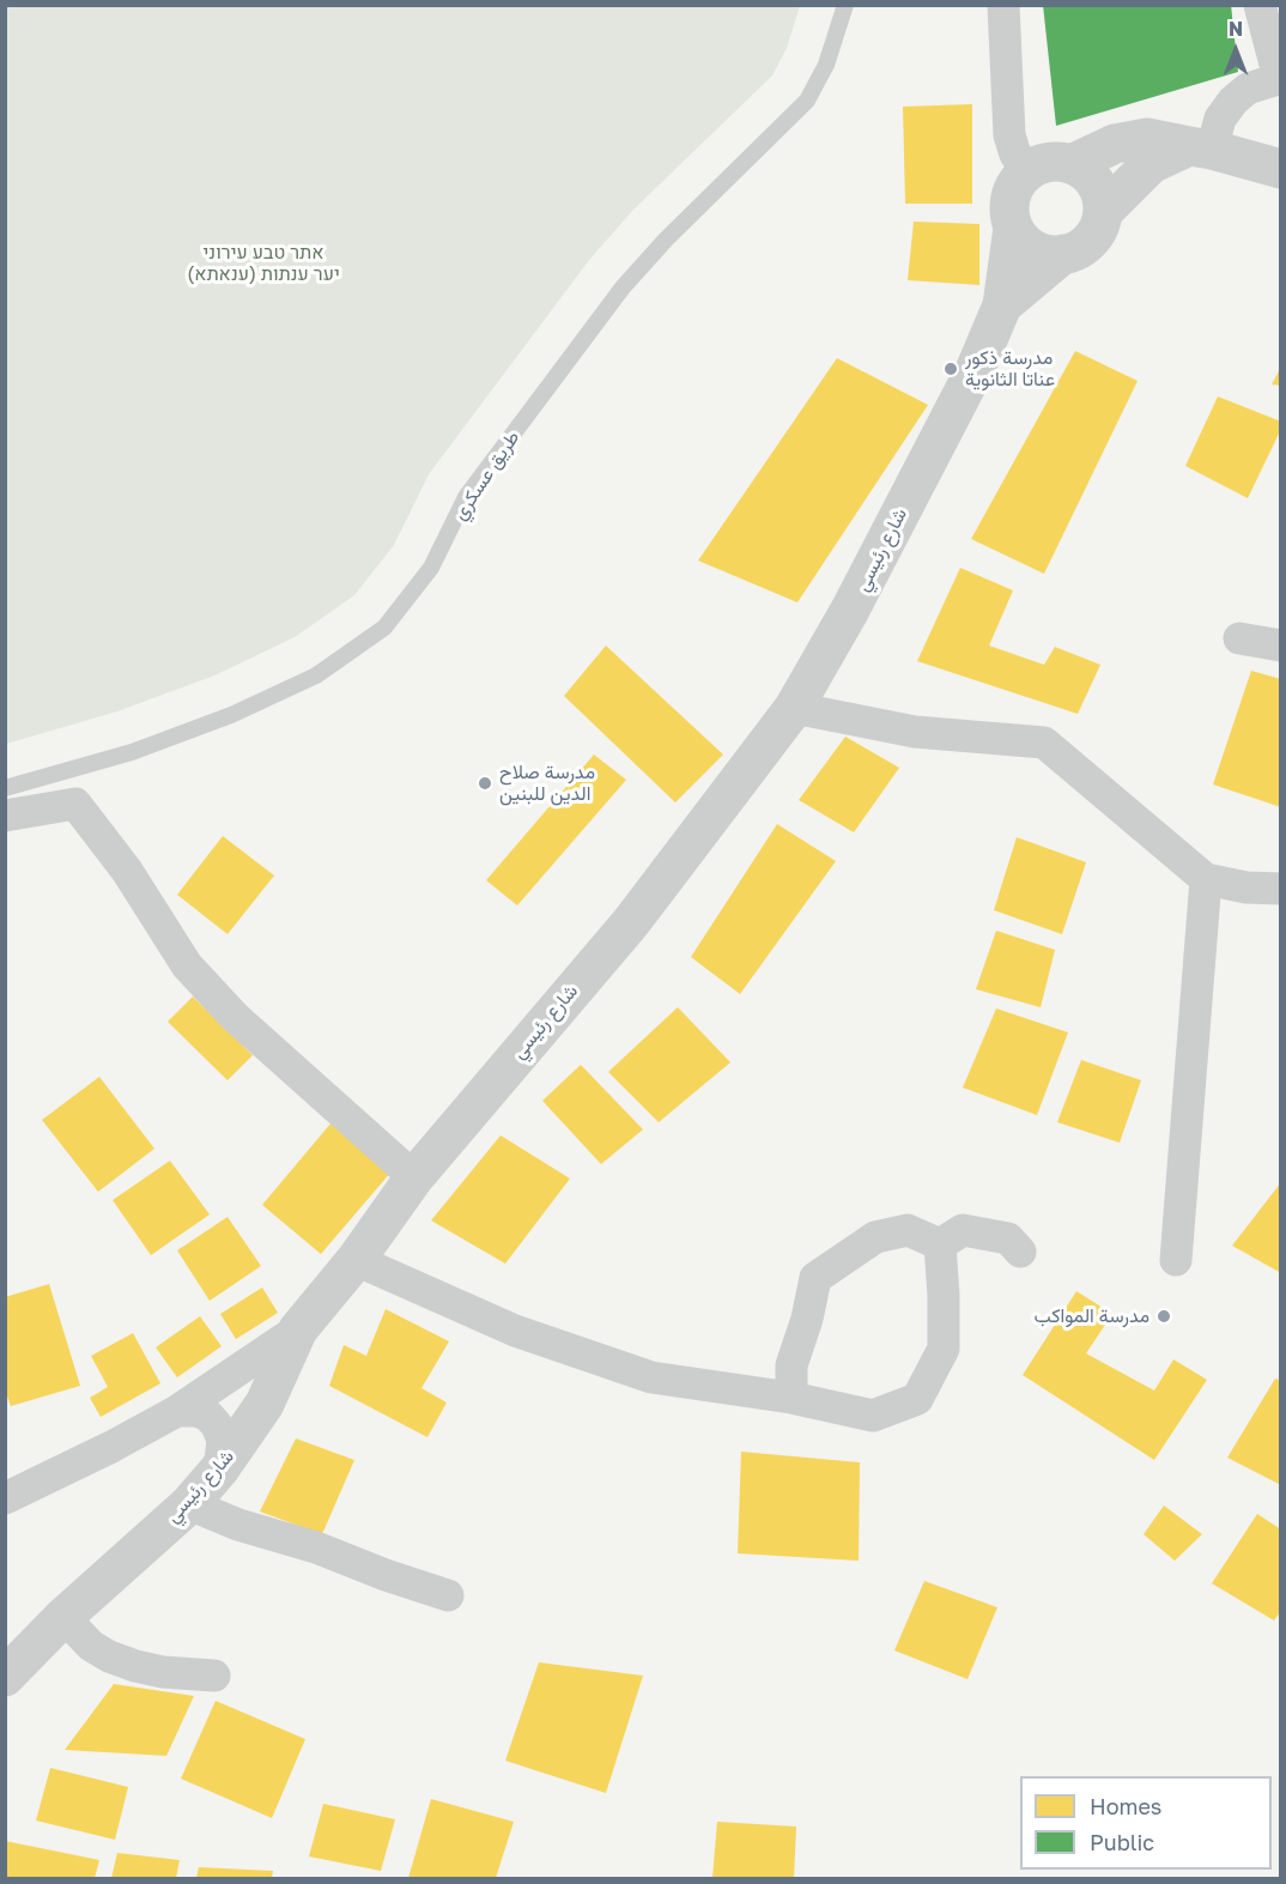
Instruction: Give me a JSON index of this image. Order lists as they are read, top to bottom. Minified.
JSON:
{"streets":{"street":["شارع رئيسي"],"lane":["طريق عسكري"]},"parks":["אתר טבע עירוני יער ענתות (ענאתא)"],"places":["مدرسة ذكور عناتا الثانوية","مدرسة صلاح الدين للبنين","مدرسة المواكب"],"legend":["Homes","Public"],"north":"top"}
